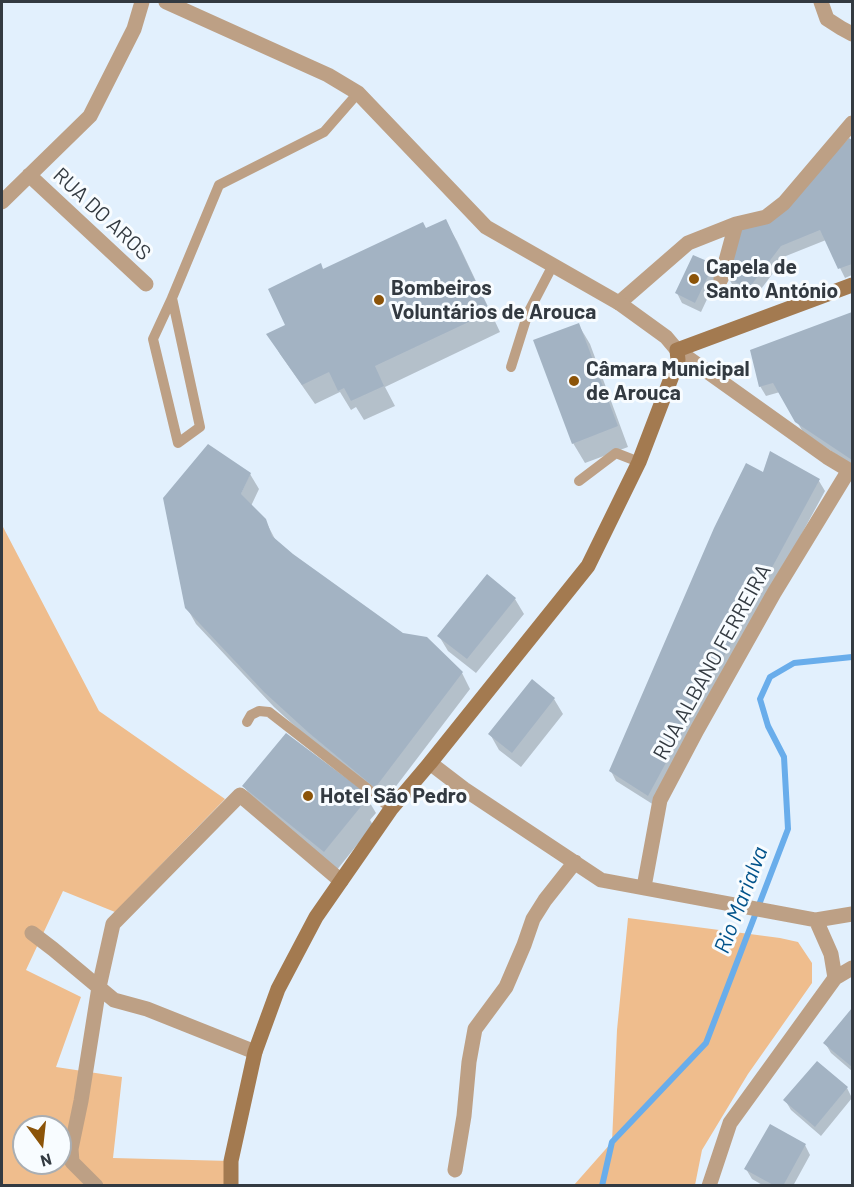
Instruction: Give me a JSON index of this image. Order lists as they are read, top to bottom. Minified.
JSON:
{"streets":{"street":["RUA DO AROS","RUA ALBANO FERREIRA"]},"water":["Rio Marialva"],"places":["Capela de Santo António","Bombeiros Voluntários de Arouca","Câmara Municipal de Arouca","Hotel São Pedro"],"north":"bottom"}
